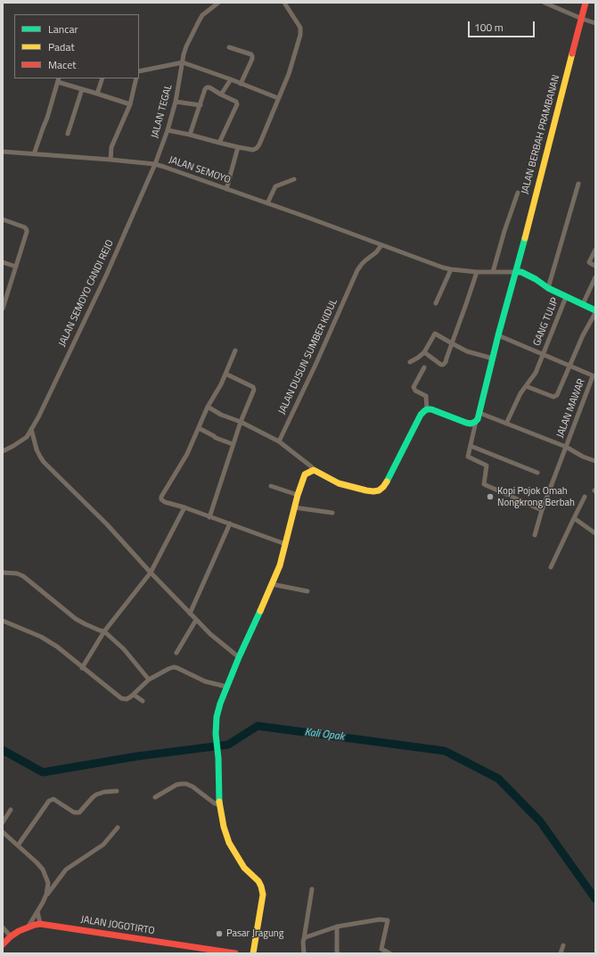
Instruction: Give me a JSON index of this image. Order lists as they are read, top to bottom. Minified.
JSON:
{"streets":{"street":["JALAN TEGAL","JALAN BERBAH PRAMBANAN","JALAN SEMOYO","JALAN SEMOYO CANDI REJO","GANG TULIP","JALAN DUSUN SUMBER KIDUL","JALAN MAWAR","JALAN JOGOTIRTO"]},"crossings":[["JALAN TEGAL","JALAN SEMOYO"],["JALAN TEGAL","JALAN SEMOYO CANDI REJO"],["JALAN BERBAH PRAMBANAN","JALAN SEMOYO"],["JALAN SEMOYO","JALAN SEMOYO CANDI REJO"],["JALAN SEMOYO","JALAN DUSUN SUMBER KIDUL"]],"water":["Kali Opak"],"places":["Kopi Pojok Omah Nongkrong Berbah","Pasar Jragung"],"legend":["Lancar","Padat","Macet"],"scale_bar":"100 m"}
